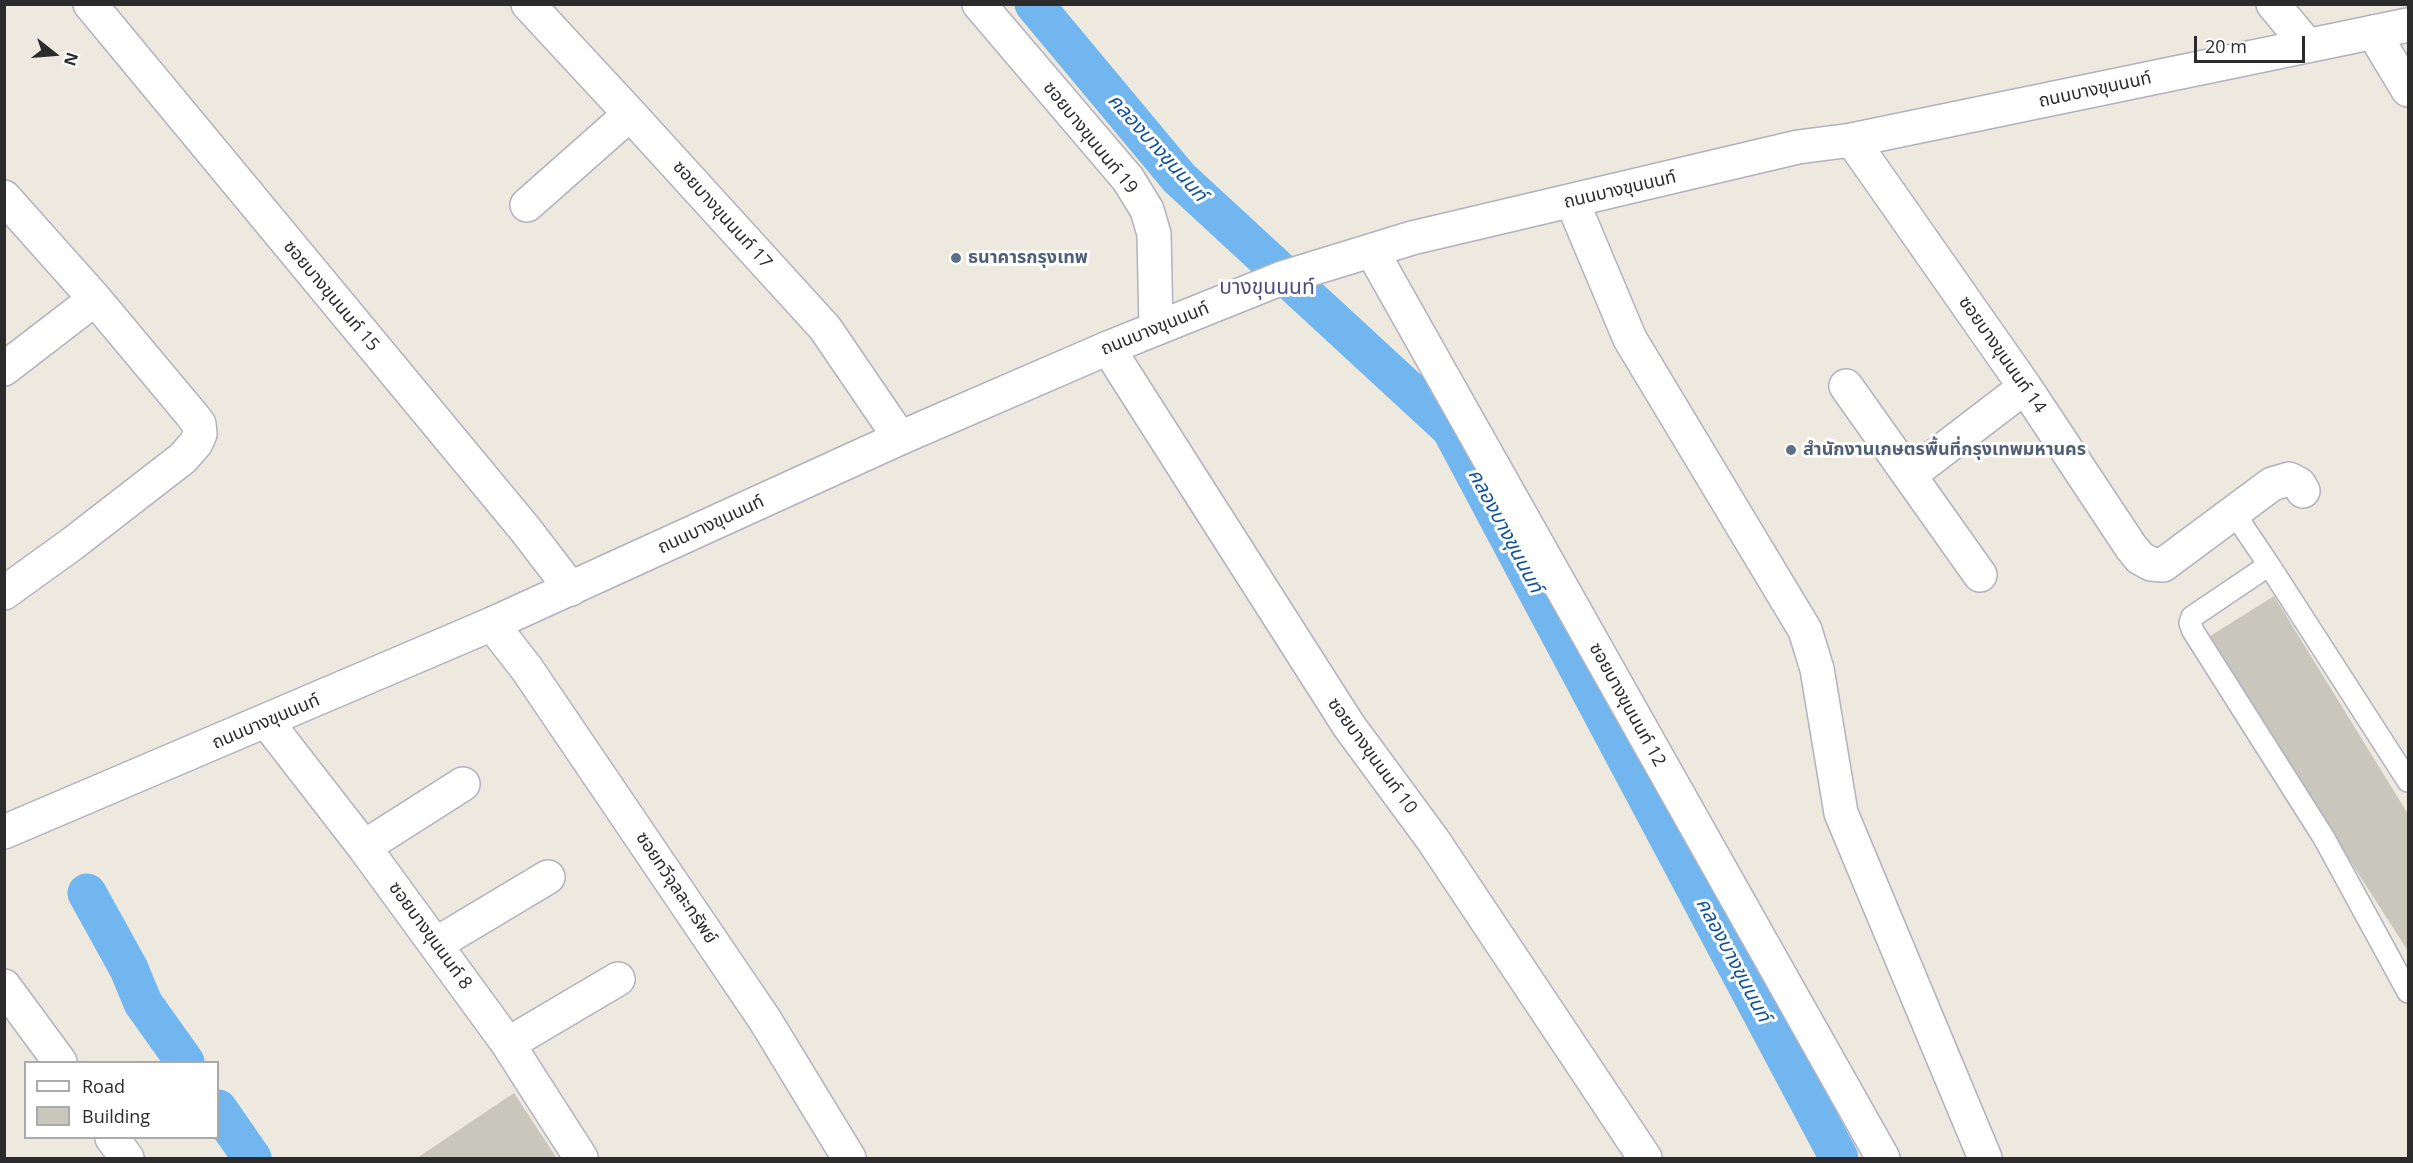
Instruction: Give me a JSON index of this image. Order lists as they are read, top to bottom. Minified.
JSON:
{"streets":{"street":["ถนนบางขุนนนท์","ซอยบางขุนนนท์ 19","ซอยบางขุนนนท์ 17","ซอยบางขุนนนท์ 15","ซอยบางขุนนนท์ 14","ซอยบางขุนนนท์ 12","ซอยบางขุนนนท์ 10","ซอยทวีจุลละทรัพย์","ซอยบางขุนนนท์ 8"]},"crossings":[["ถนนบางขุนนนท์","ซอยบางขุนนนท์ 19"],["ถนนบางขุนนนท์","ซอยบางขุนนนท์ 17"],["ถนนบางขุนนนท์","ซอยบางขุนนนท์ 15"],["ถนนบางขุนนนท์","ซอยบางขุนนนท์ 14"],["ถนนบางขุนนนท์","ซอยบางขุนนนท์ 12"],["ถนนบางขุนนนท์","ซอยบางขุนนนท์ 10"],["ถนนบางขุนนนท์","ซอยทวีจุลละทรัพย์"],["ถนนบางขุนนนท์","ซอยบางขุนนนท์ 8"]],"districts":["บางขุนนนท์"],"water":["คลองบางขุนนนท์"],"places":["ธนาคารกรุงเทพ","สำนักงานเกษตรพื้นที่กรุงเทพมหานคร"],"legend":["Road","Building"],"scale_bar":"20 m","north":"right"}
